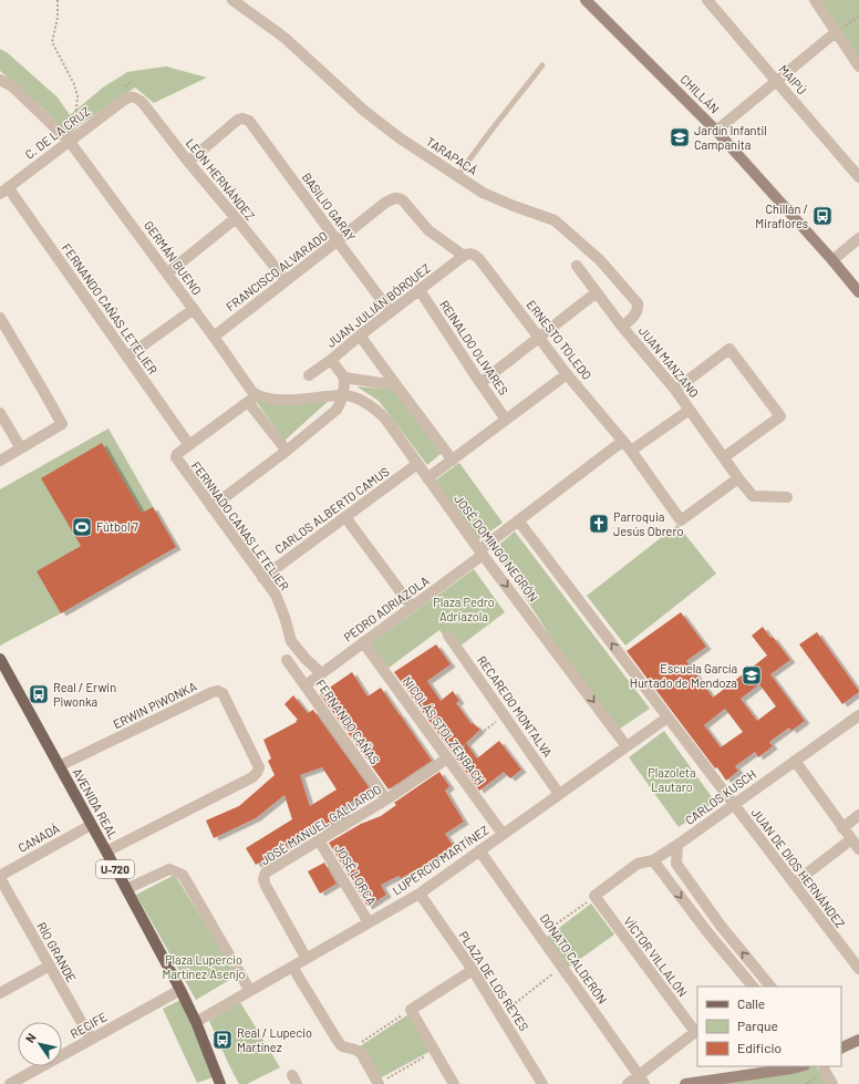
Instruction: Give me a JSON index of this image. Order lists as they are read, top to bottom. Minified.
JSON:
{"streets":{"main road":["AVENIDA REAL","U-720"],"street":["MAIPÚ","CHILLÁN","C. DE LA CRUZ","TARAPACÁ","LEÓN HERNÁNDEZ","BASILIO GARAY","GERMÁN BUENO","FRANCISCO ALVARADO","JUAN JULIÁN BÓRQUEZ","FERNANDO CAÑAS LETELIER","ERNESTO TOLEDO","REINALDO OLIVARES","JUAN MANZANO","CARLOS ALBERTO CAMUS","FERNNADO CANAS LETELIER","JOSÉ DOMINGO NEGRÓN","PEDRO ADRIAZOLA","ERWIN PIWONKA","RECAREDO MONTALVA","FERNANDO CAÑAS","NICOLÁS STOLZENBACH","CARLOS KUSCH","JOSÉ MANUEL GALLARDO","CANADÁ","LUPERCIO MARTÍNEZ","JUAN DE DIOS HERNÁNDEZ","JOSÉ LORCA","RÍO GRANDE","VÍCTOR VILLALÓN","DONATO CALDERÓN","PLAZA DE LOS REYES","RECIFE"]},"crossings":[["C. DE LA CRUZ","LEÓN HERNÁNDEZ"],["C. DE LA CRUZ","GERMÁN BUENO"],["C. DE LA CRUZ","FERNANDO CAÑAS LETELIER"],["TARAPACÁ","JUAN MANZANO"],["LEÓN HERNÁNDEZ","BASILIO GARAY"],["LEÓN HERNÁNDEZ","FRANCISCO ALVARADO"],["BASILIO GARAY","FRANCISCO ALVARADO"],["BASILIO GARAY","JUAN JULIÁN BÓRQUEZ"],["GERMÁN BUENO","FRANCISCO ALVARADO"],["FRANCISCO ALVARADO","ERNESTO TOLEDO"],["JUAN JULIÁN BÓRQUEZ","ERNESTO TOLEDO"],["JUAN JULIÁN BÓRQUEZ","REINALDO OLIVARES"],["FERNANDO CAÑAS LETELIER","FERNNADO CANAS LETELIER"],["ERNESTO TOLEDO","JUAN MANZANO"],["ERNESTO TOLEDO","PEDRO ADRIAZOLA"],["CARLOS ALBERTO CAMUS","FERNNADO CANAS LETELIER"],["CARLOS ALBERTO CAMUS","JOSÉ DOMINGO NEGRÓN"],["FERNNADO CANAS LETELIER","PEDRO ADRIAZOLA"],["JOSÉ DOMINGO NEGRÓN","PEDRO ADRIAZOLA"],["JOSÉ DOMINGO NEGRÓN","LUPERCIO MARTÍNEZ"],["PEDRO ADRIAZOLA","FERNANDO CAÑAS"],["PEDRO ADRIAZOLA","NICOLÁS STOLZENBACH"],["ERWIN PIWONKA","AVENIDA REAL"],["RECAREDO MONTALVA","LUPERCIO MARTÍNEZ"],["FERNANDO CAÑAS","JOSÉ MANUEL GALLARDO"],["NICOLÁS STOLZENBACH","JOSÉ MANUEL GALLARDO"],["NICOLÁS STOLZENBACH","LUPERCIO MARTÍNEZ"],["CARLOS KUSCH","JUAN DE DIOS HERNÁNDEZ"],["CARLOS KUSCH","VÍCTOR VILLALÓN"],["AVENIDA REAL","CANADÁ"],["AVENIDA REAL","LUPERCIO MARTÍNEZ"],["AVENIDA REAL","RECIFE"],["JOSÉ MANUEL GALLARDO","LUPERCIO MARTÍNEZ"],["JOSÉ MANUEL GALLARDO","JOSÉ LORCA"],["CANADÁ","RÍO GRANDE"],["LUPERCIO MARTÍNEZ","JOSÉ LORCA"],["LUPERCIO MARTÍNEZ","DONATO CALDERÓN"],["LUPERCIO MARTÍNEZ","PLAZA DE LOS REYES"],["RÍO GRANDE","RECIFE"],["VÍCTOR VILLALÓN","DONATO CALDERÓN"]],"parks":["Plaza Pedro Adriazola","Plazoleta Lautaro","Plaza Lupercio Martínez Asenjo"],"places":{"school or university":["Jardín Infantil Campanita","Escuela García Hurtado de Mendoza"],"bus stop":["Chillán / Miraflores","Real / Erwin Piwonka","Real / Lupecio Martínez"],"church":["Parroquia Jesús Obrero"],"sports":["Fútbol 7"]},"legend":["Calle","Parque","Edificio"],"north":"top left"}
